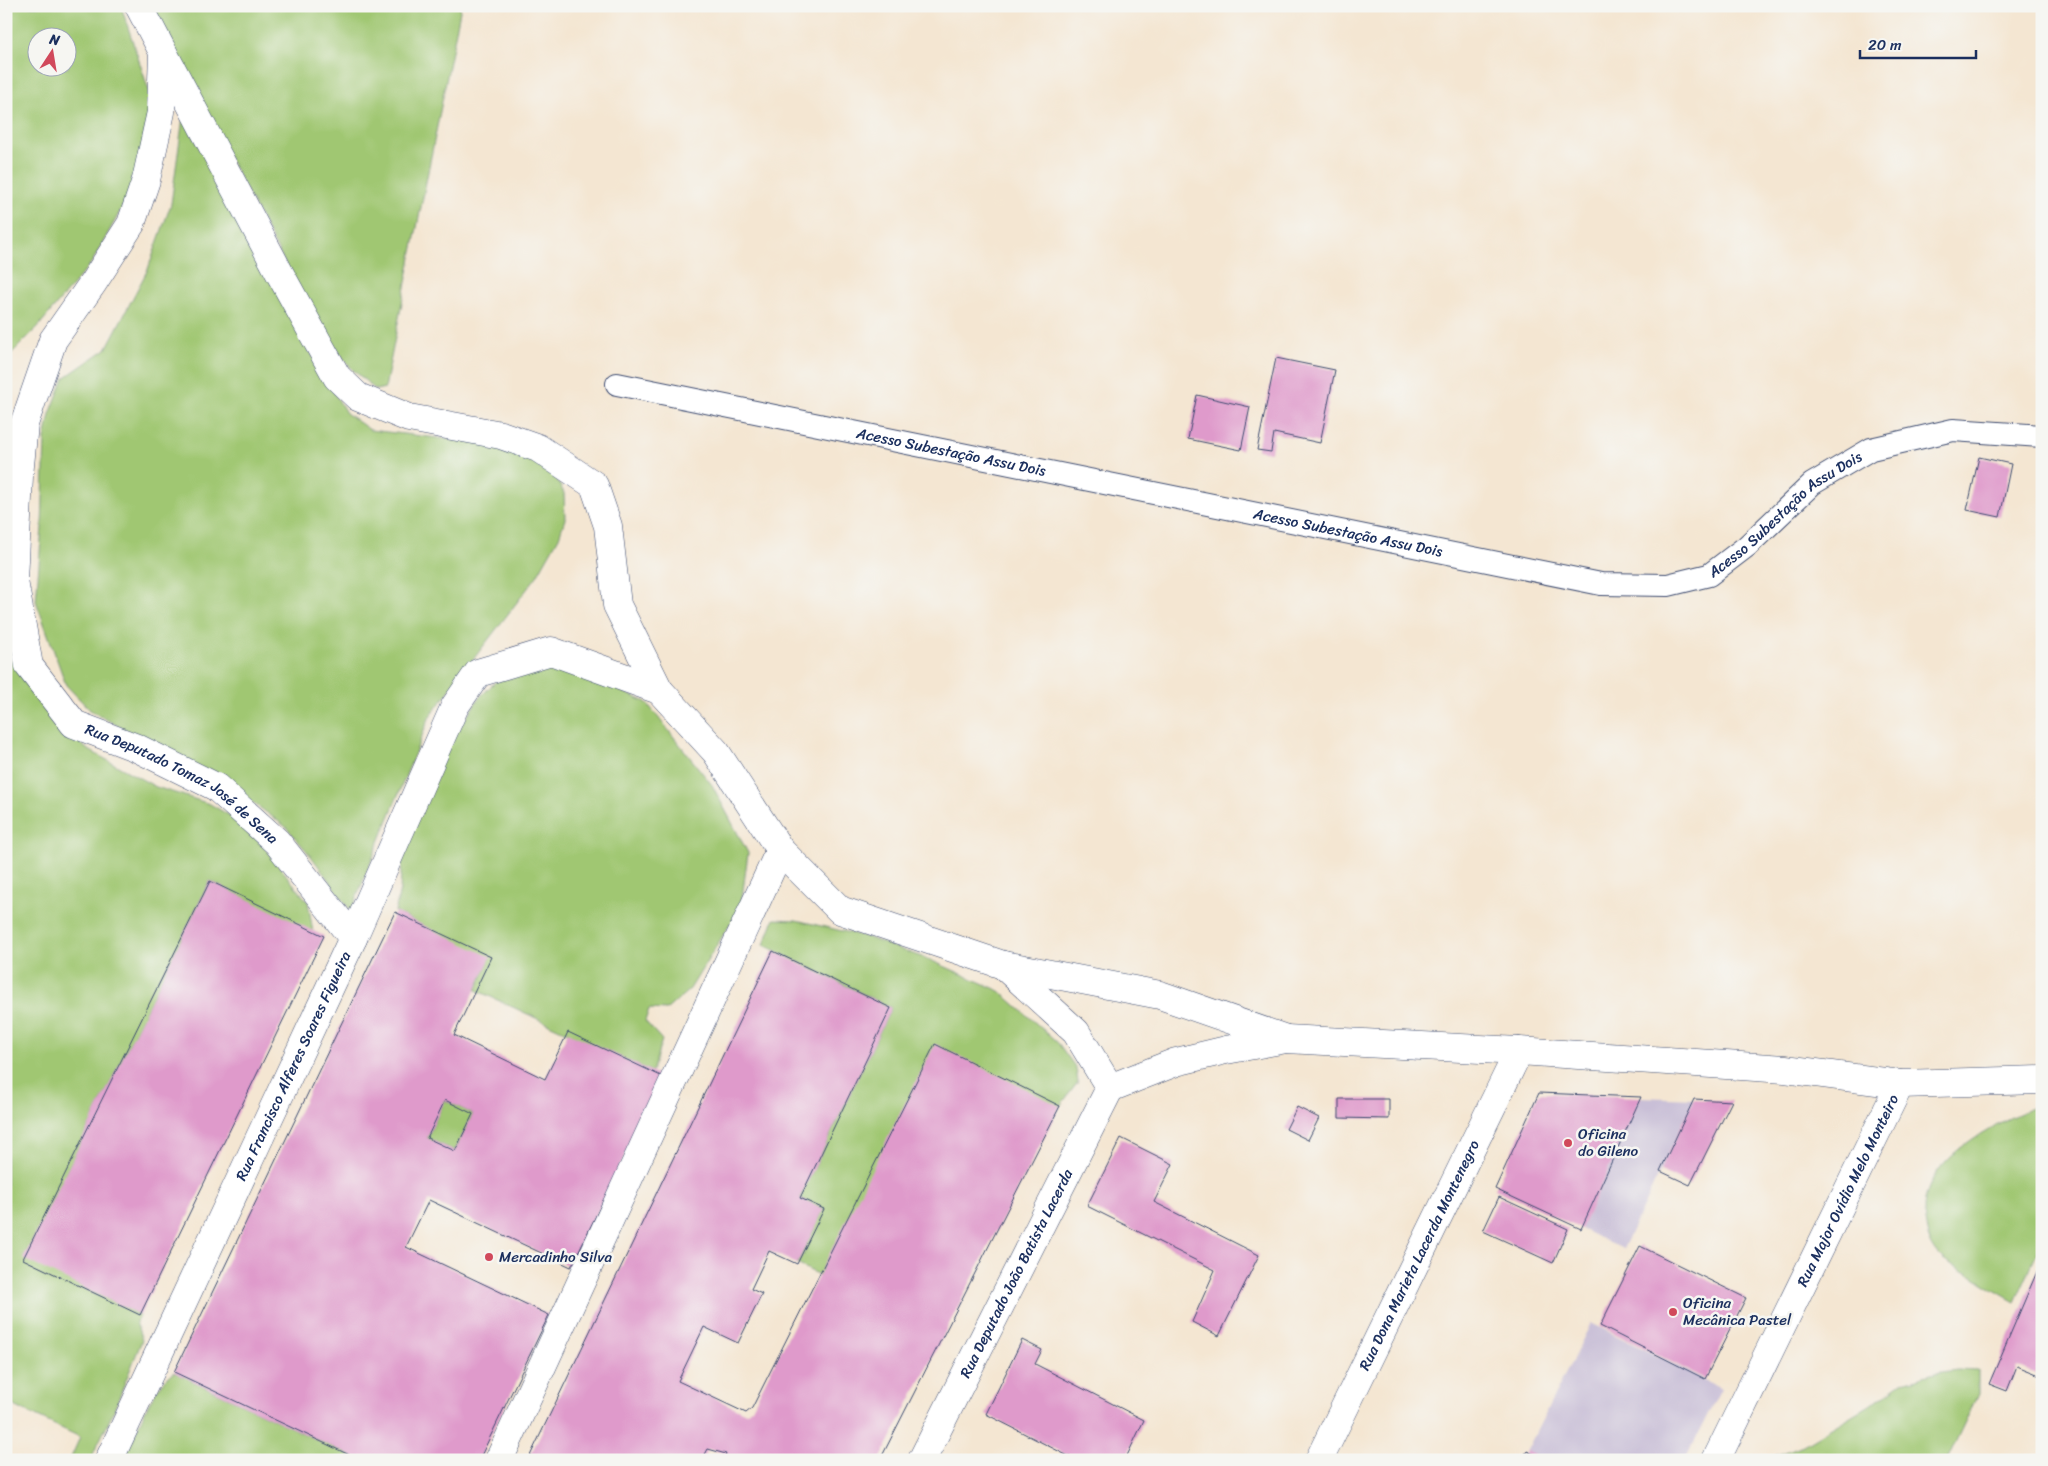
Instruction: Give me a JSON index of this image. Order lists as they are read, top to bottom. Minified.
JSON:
{"streets":{"street":["Rua Deputado Tomaz José de Sena","Rua Francisco Alferes Soares Figueira","Rua Major Ovídio Melo Monteiro","Rua Dona Marieta Lacerda Montenegro","Rua Deputado João Batista Lacerda"],"lane":["Acesso Subestação Assu Dois"]},"crossings":[["Rua Deputado Tomaz José de Sena","Rua Francisco Alferes Soares Figueira"]],"places":["Oficina do Gileno","Mercadinho Silva","Oficina Mecânica Pastel"],"scale_bar":"20 m","north":"top"}
